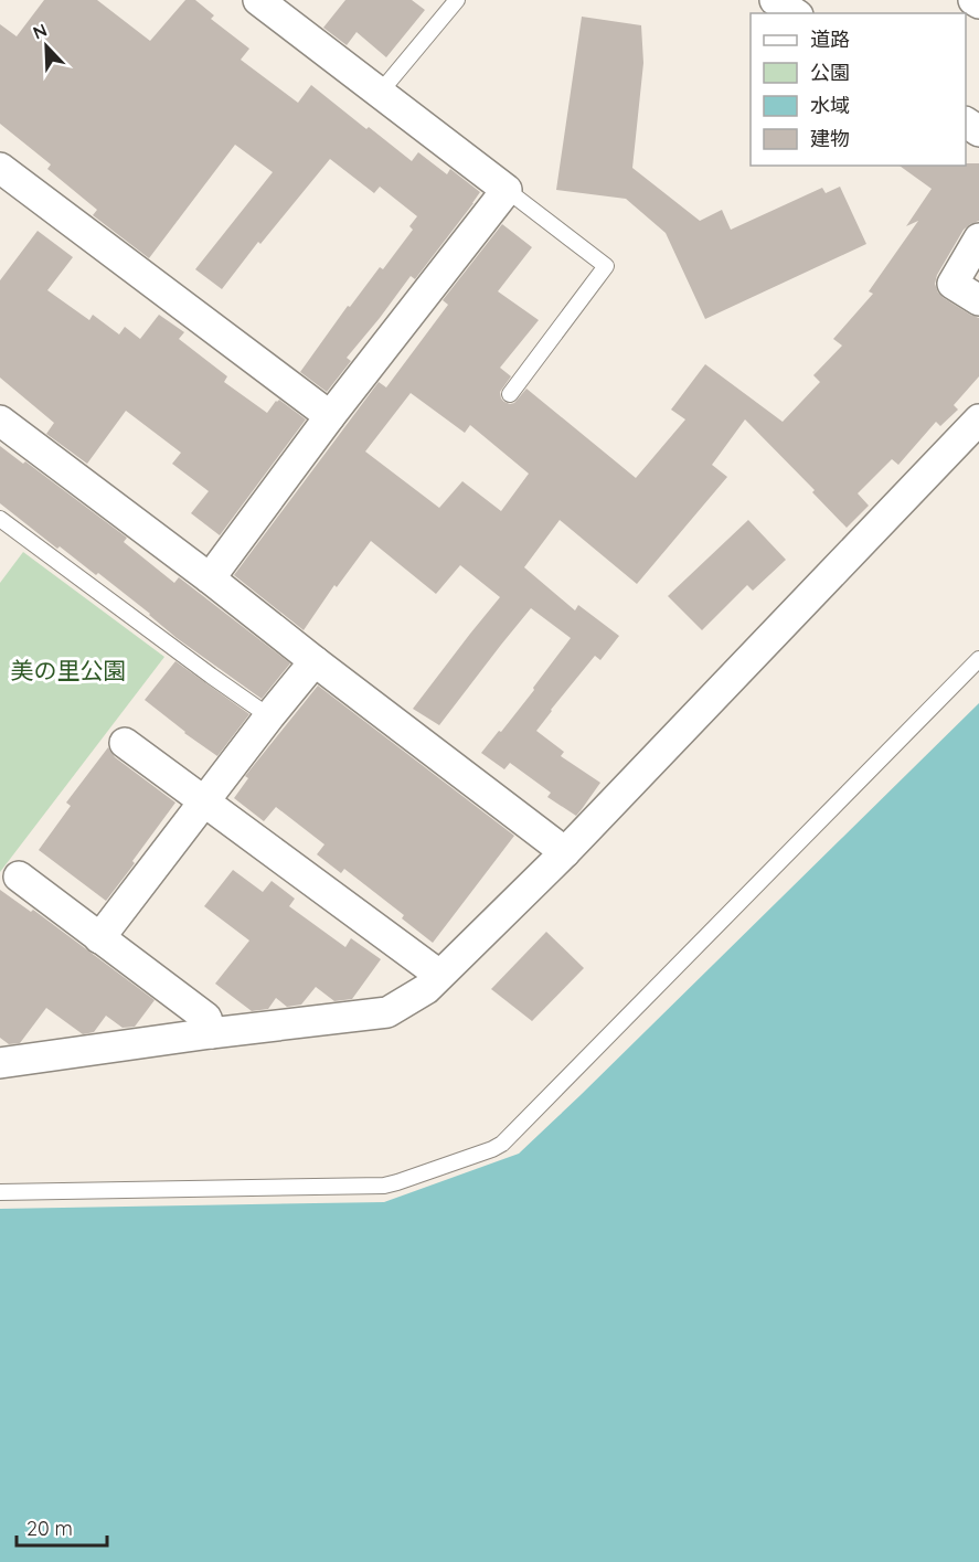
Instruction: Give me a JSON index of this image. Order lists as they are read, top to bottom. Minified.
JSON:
{"parks":["美の里公園"],"legend":["道路","公園","水域","建物"],"scale_bar":"20 m","north":"top left"}
